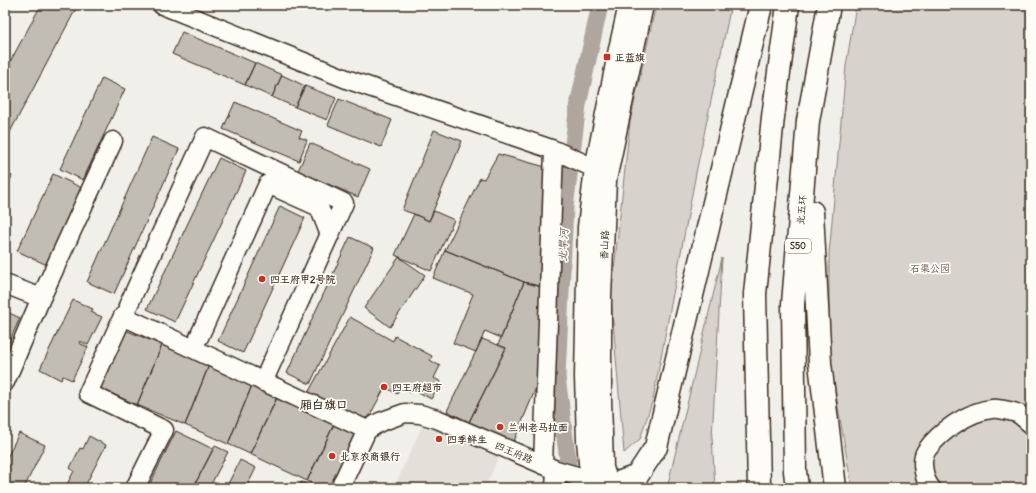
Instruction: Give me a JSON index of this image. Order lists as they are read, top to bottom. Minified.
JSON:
{"streets":{"highway":["北五环","S50"],"street":["香山路","四王府路"]},"crossings":[["香山路","四王府路"]],"districts":["厢白旗口"],"water":["北旱河"],"parks":["石渠公园"],"places":{"transit":["正蓝旗"],"other":["四王府甲2号院","四王府超市","兰州老马拉面","四季鲜生","北京农商银行"]}}
